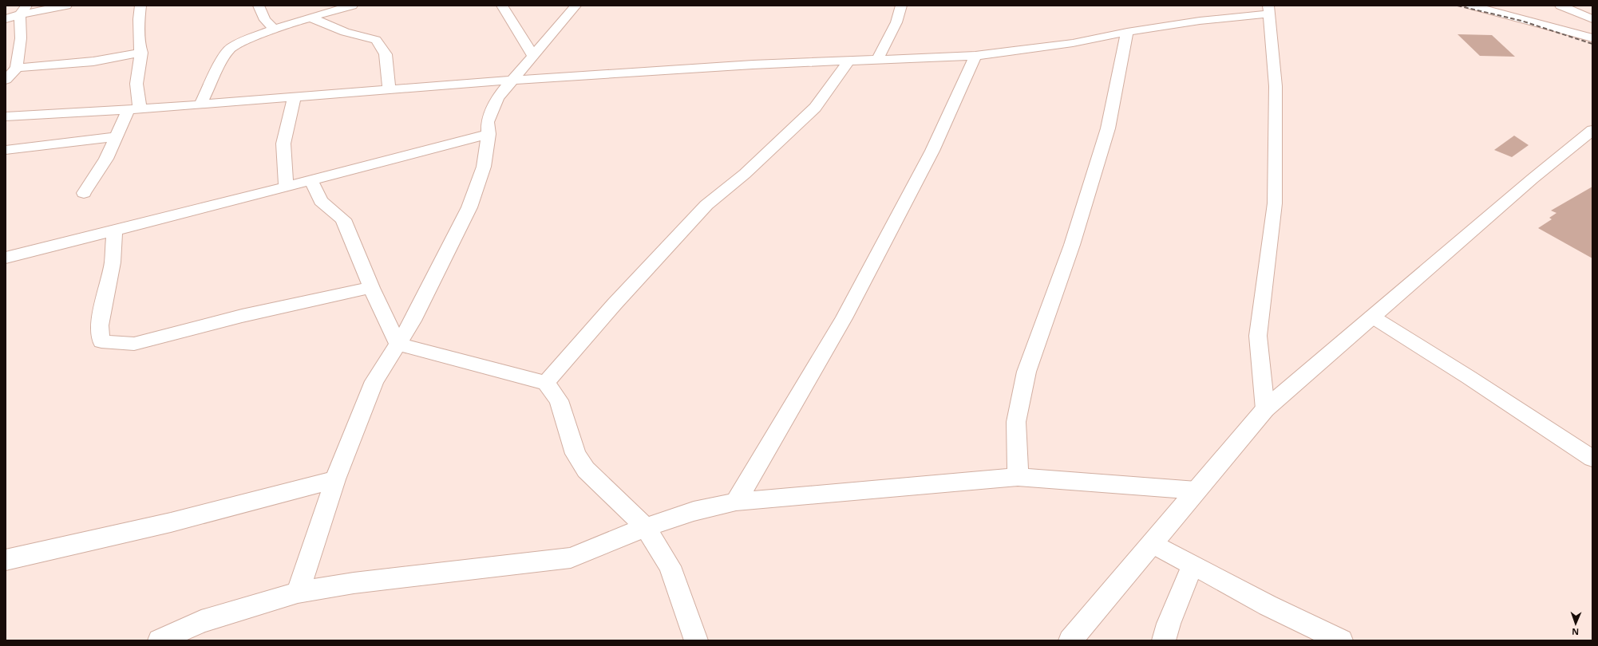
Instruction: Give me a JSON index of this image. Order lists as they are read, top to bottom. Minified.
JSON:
{"north":"bottom"}
